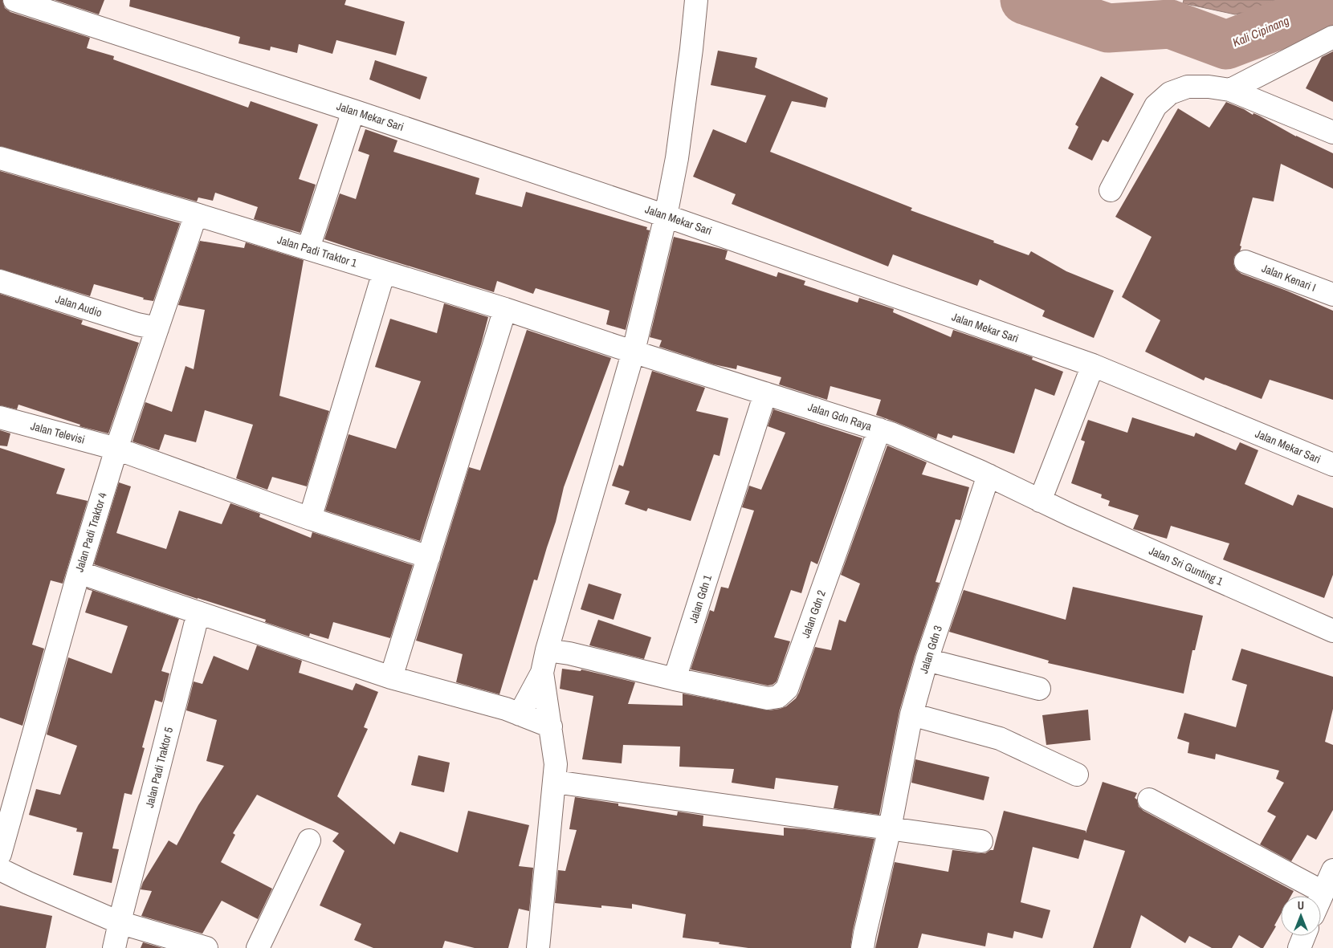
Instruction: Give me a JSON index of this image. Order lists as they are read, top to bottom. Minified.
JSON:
{"streets":{"street":["Jalan Mekar Sari","Jalan Padi Traktor 1","Jalan Kenari I","Jalan Audio","Jalan Gdn Raya","Jalan Televisi","Jalan Padi Traktor 4","Jalan Sri Gunting 1","Jalan Gdn 1","Jalan Gdn 2","Jalan Gdn 3","Jalan Padi Traktor 5"]},"crossings":[["Jalan Padi Traktor 1","Jalan Gdn Raya"],["Jalan Padi Traktor 1","Jalan Padi Traktor 4"],["Jalan Audio","Jalan Padi Traktor 4"],["Jalan Gdn Raya","Jalan Sri Gunting 1"],["Jalan Gdn Raya","Jalan Gdn 1"],["Jalan Gdn Raya","Jalan Gdn 2"],["Jalan Gdn Raya","Jalan Gdn 3"],["Jalan Televisi","Jalan Padi Traktor 4"],["Jalan Gdn 1","Jalan Gdn 2"]],"water":["Kali Cipinang"],"north":"top"}
